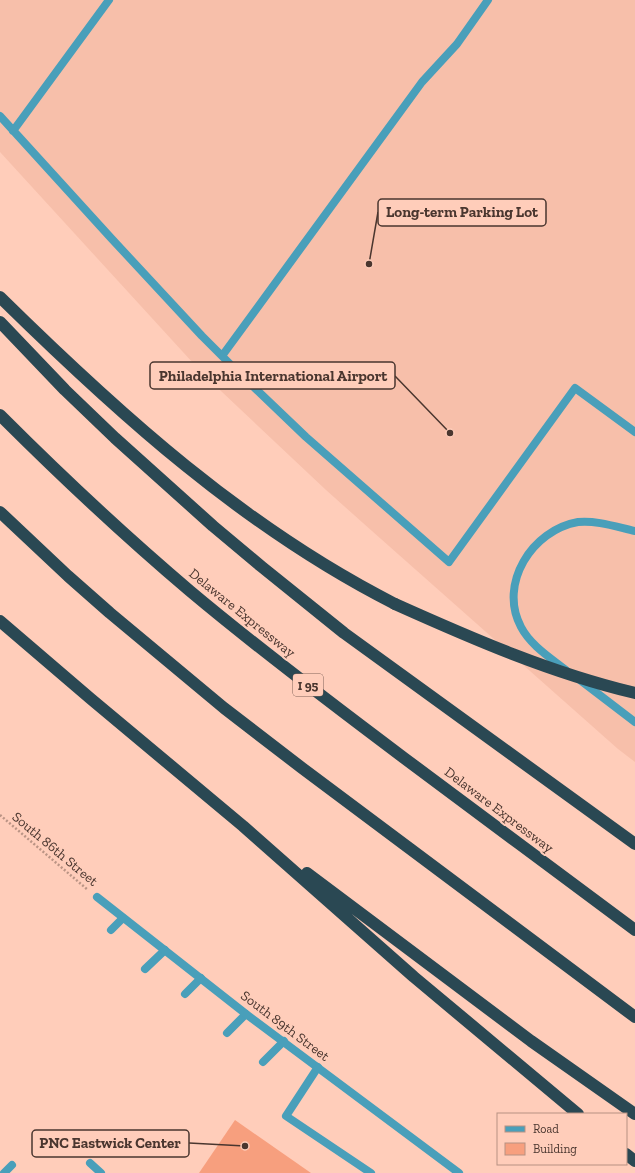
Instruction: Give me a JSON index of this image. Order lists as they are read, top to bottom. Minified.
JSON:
{"streets":{"highway":["Delaware Expressway","I 95"],"street":["South 89th Street"],"path":["South 86th Street"]},"crossings":[["South 86th Street","South 89th Street"]],"places":["Long-term Parking Lot","Philadelphia International Airport","PNC Eastwick Center"],"legend":["Road","Building"]}
